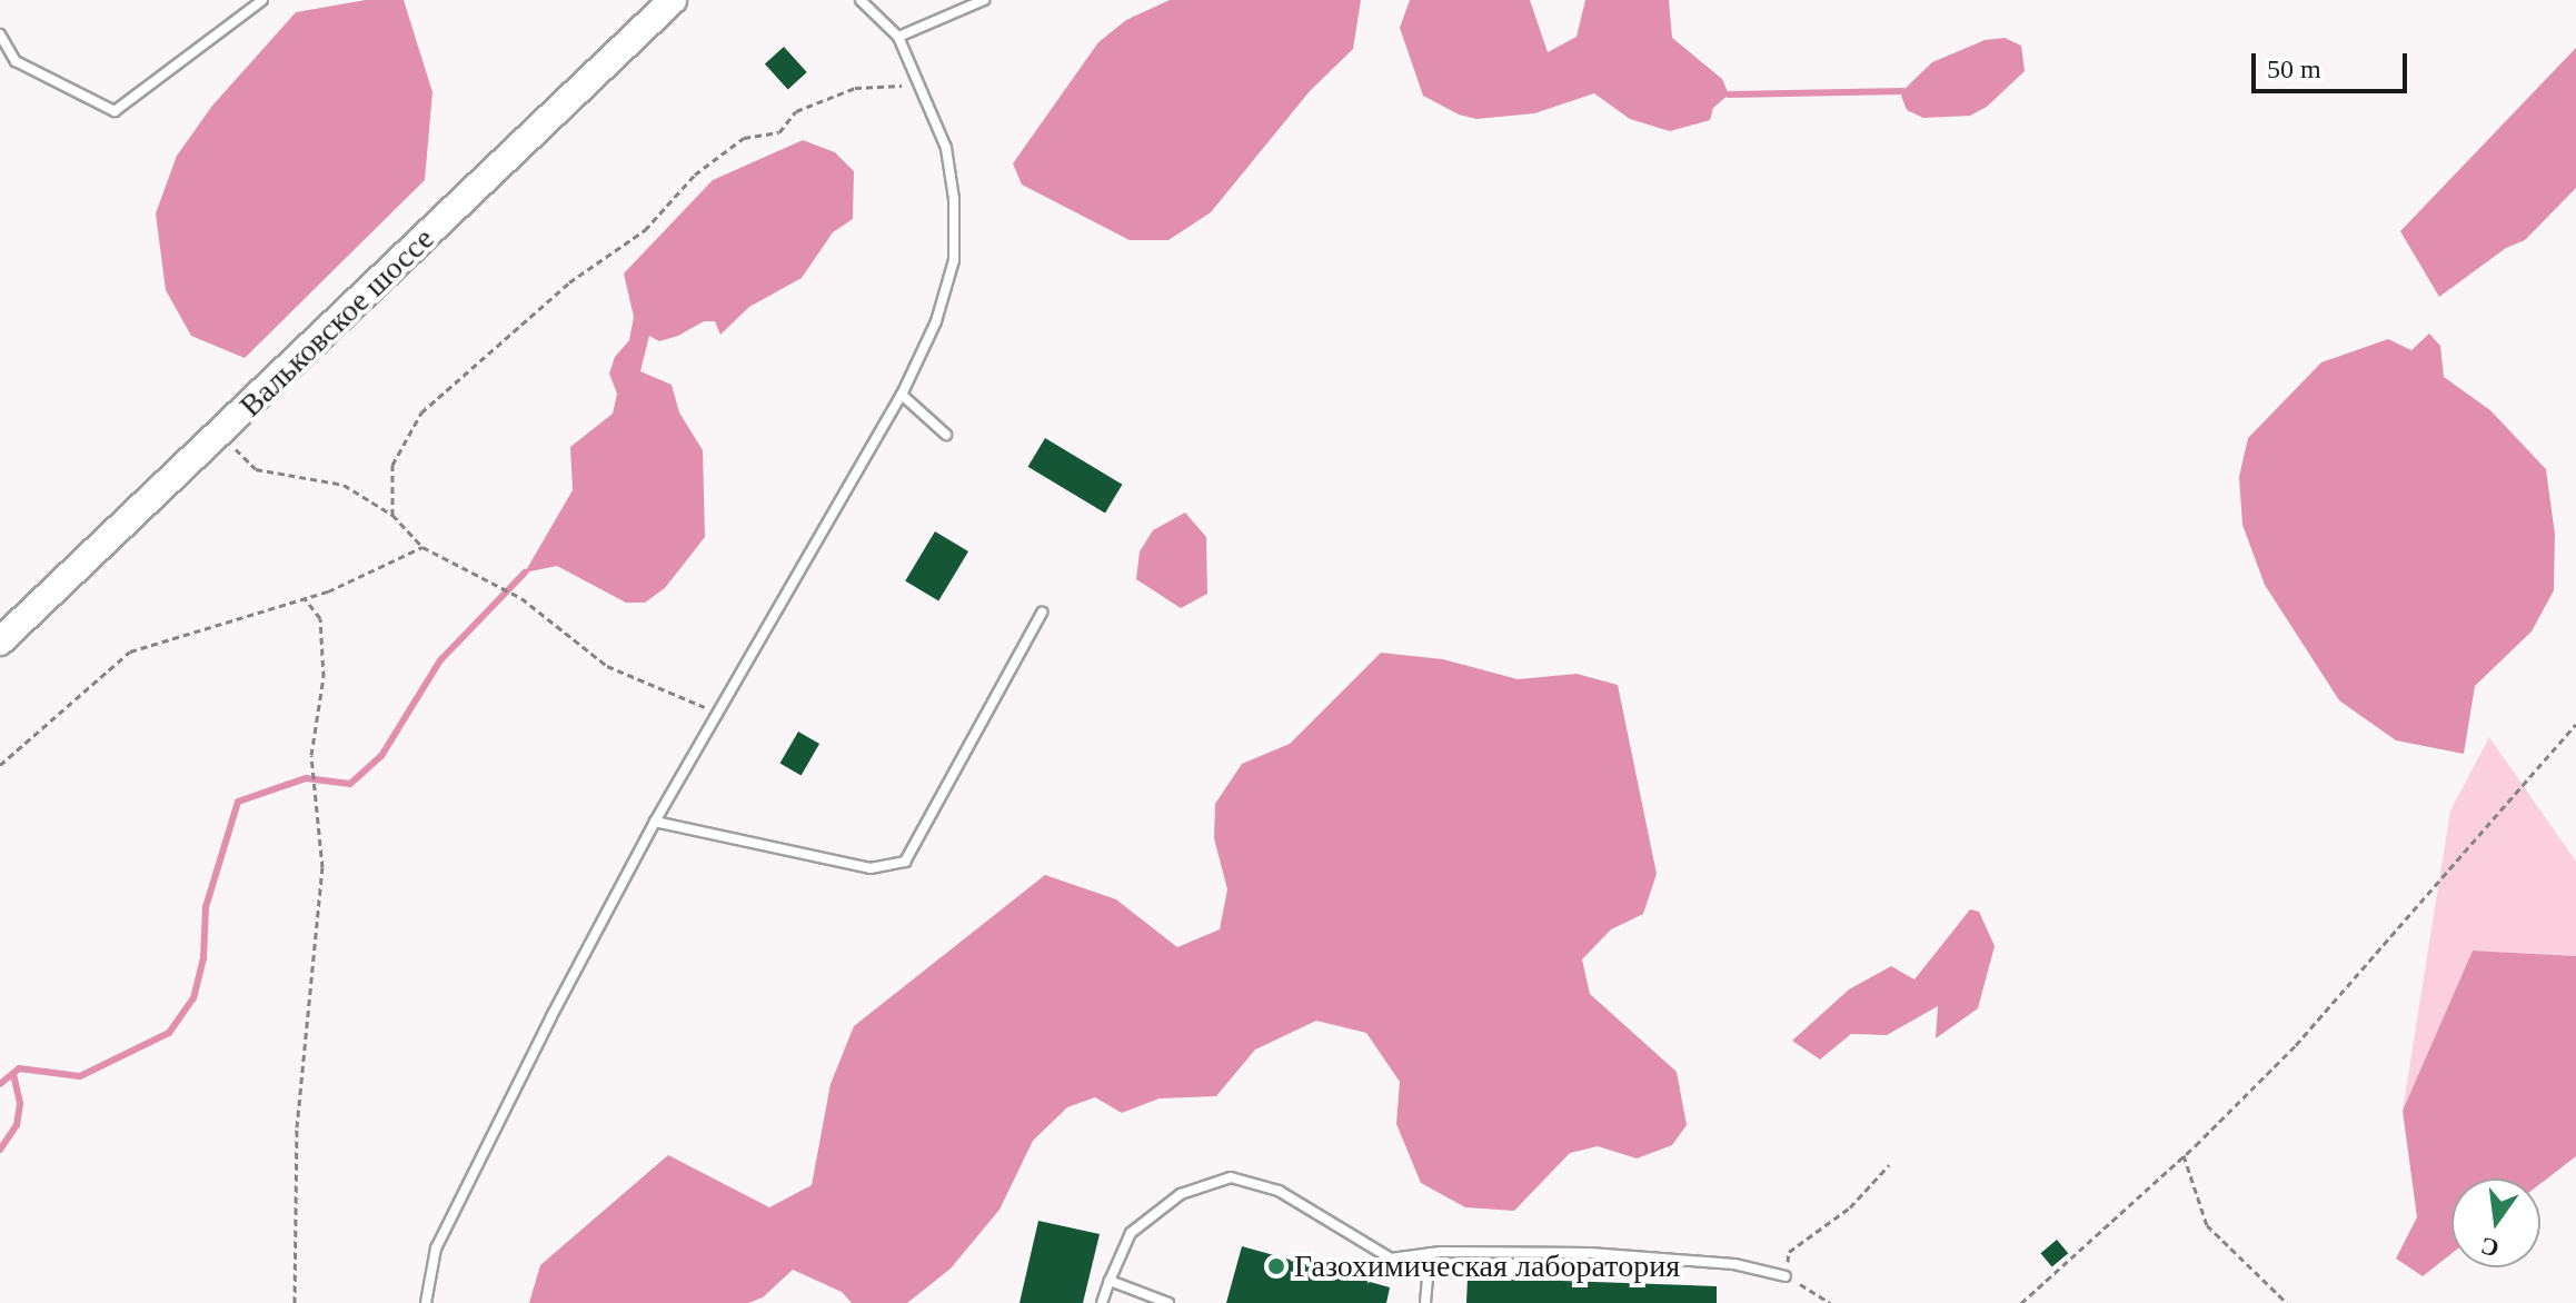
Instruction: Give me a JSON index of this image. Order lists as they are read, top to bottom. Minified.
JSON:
{"streets":{"main road":["Вальковское шоссе"]},"places":["Газохимическая лаборатория"],"scale_bar":"50 m","north":"bottom"}
